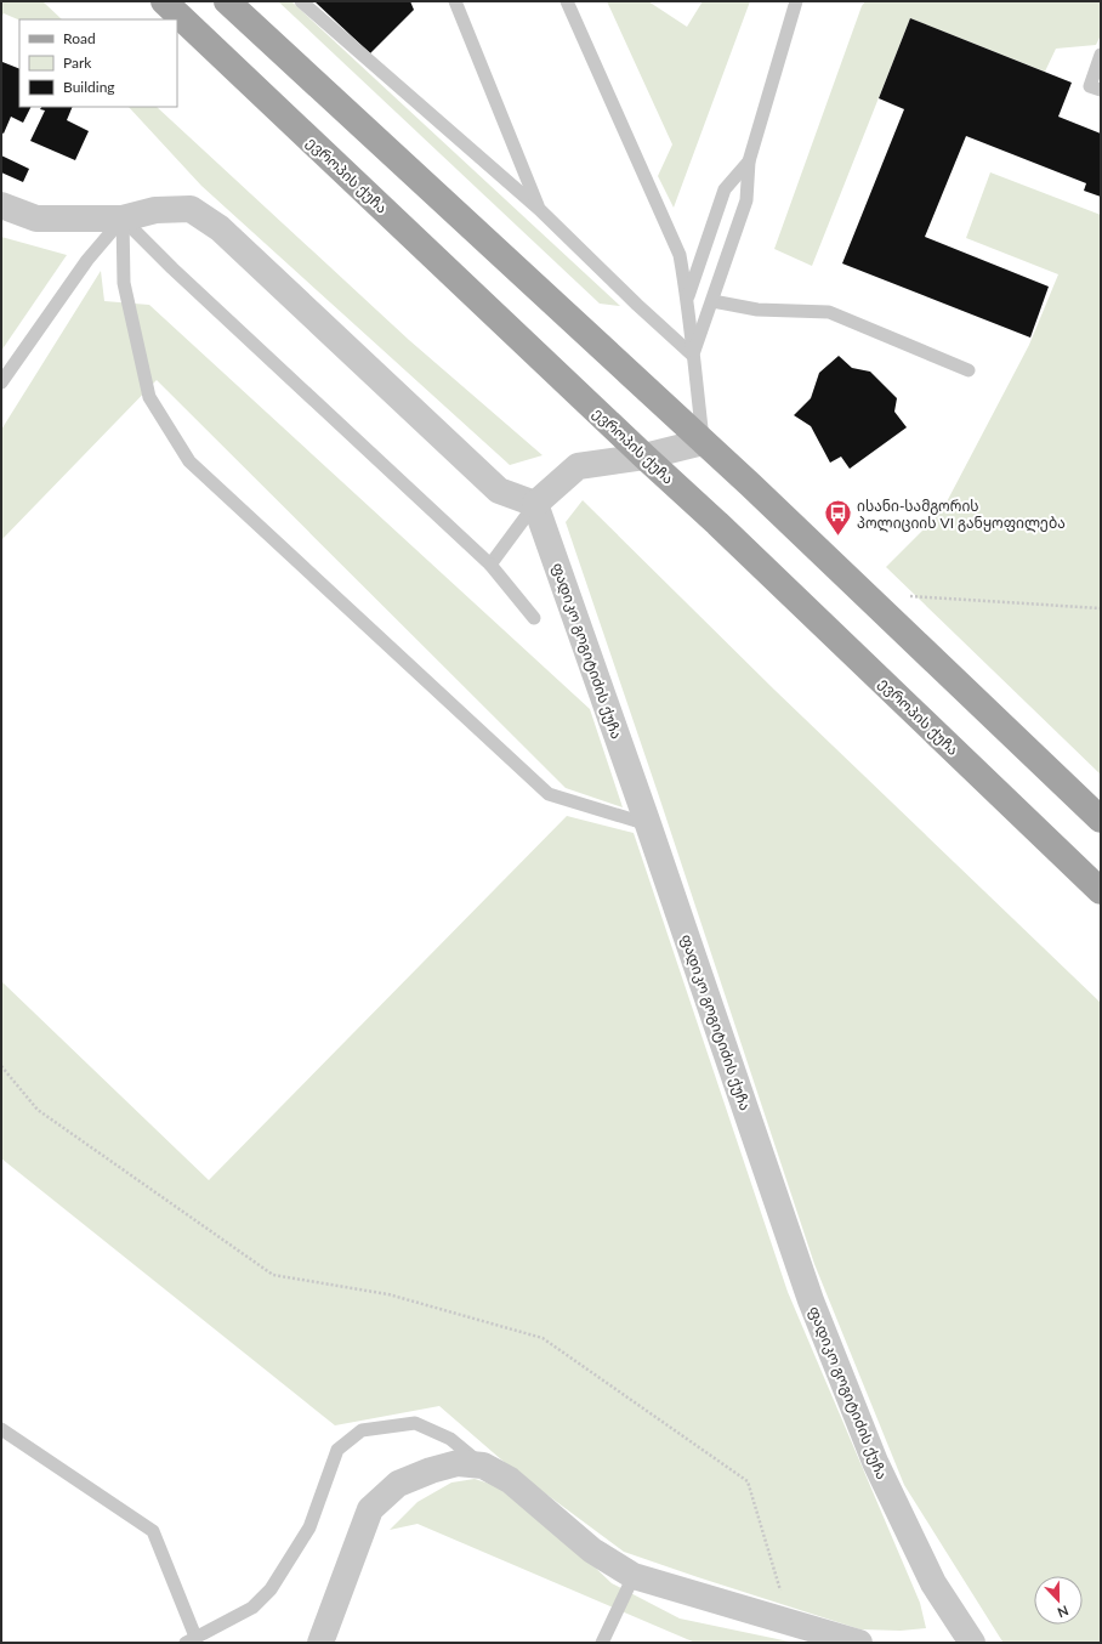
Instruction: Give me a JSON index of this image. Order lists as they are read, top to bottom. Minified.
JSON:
{"streets":{"main road":["ევროპის ქუჩა"],"street":["ფადიკო გოგიტიძის ქუჩა"]},"places":{"bus stop":["ისანი-სამგორის პოლიციის VI განყოფილება"]},"legend":["Road","Park","Building"],"north":"bottom"}
